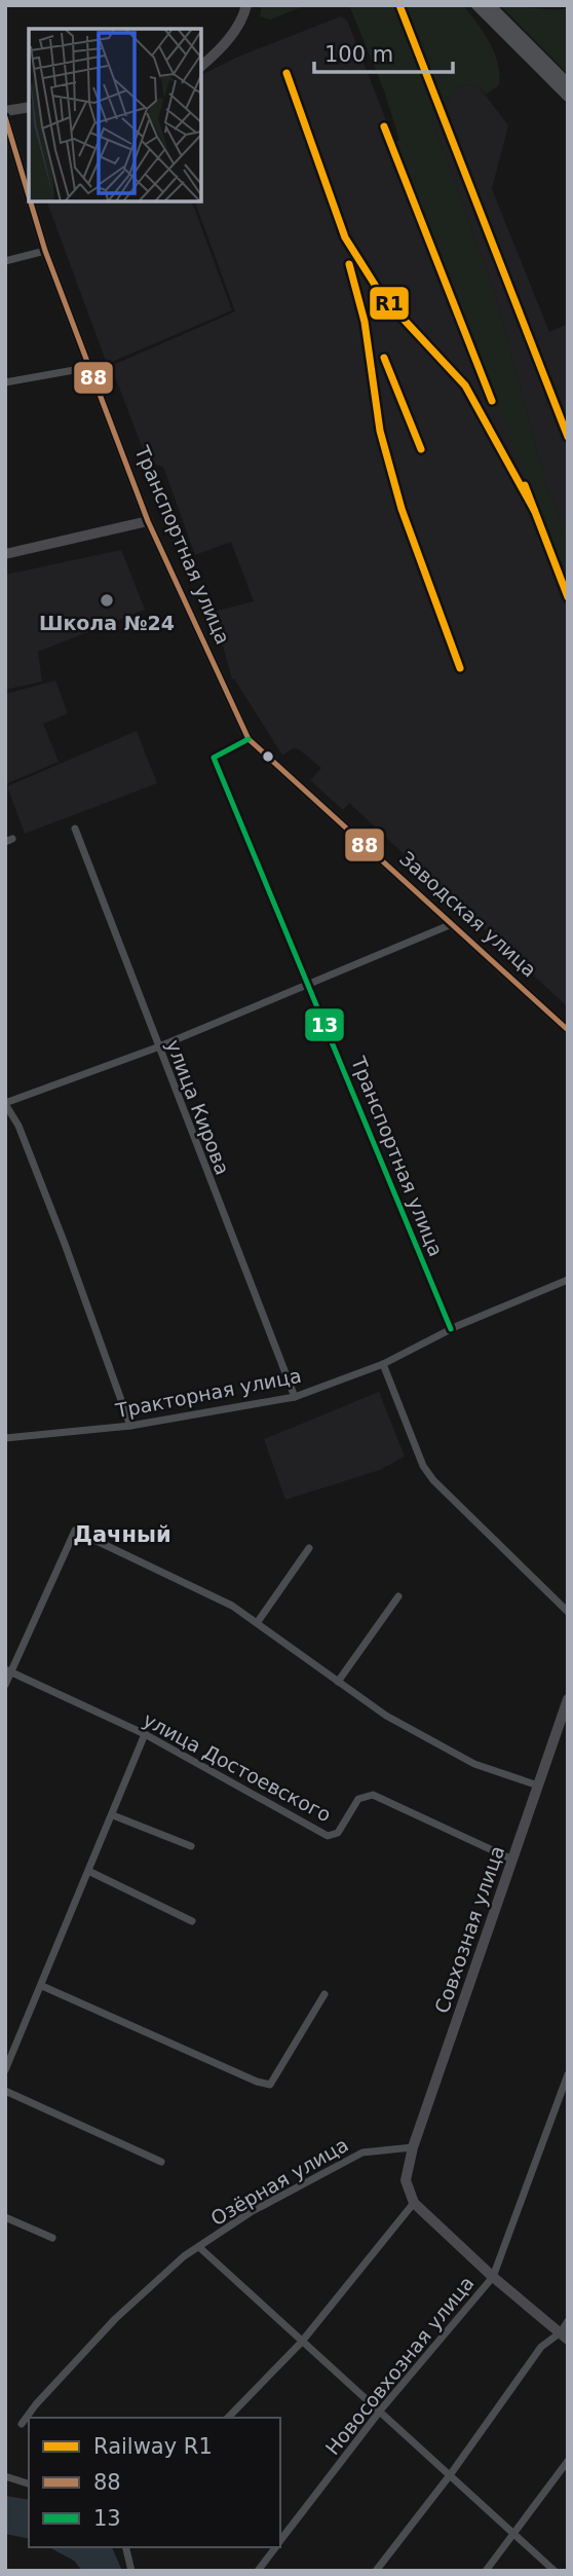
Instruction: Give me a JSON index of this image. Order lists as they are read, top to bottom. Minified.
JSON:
{"streets":{"street":["Транспортная улица","Заводская улица","улица Кирова","Тракторная улица","улица Достоевского","Совхозная улица","Озёрная улица","Новосовхозная улица"]},"crossings":[["Транспортная улица","Заводская улица"],["Транспортная улица","Тракторная улица"],["улица Кирова","Тракторная улица"],["улица Достоевского","Совхозная улица"],["Совхозная улица","Озёрная улица"]],"districts":["Дачный"],"places":["Школа №24"],"lines":["rail line R1","transit line 88","transit line 13"],"legend":["Railway R1","88","13"],"scale_bar":"100 m"}
